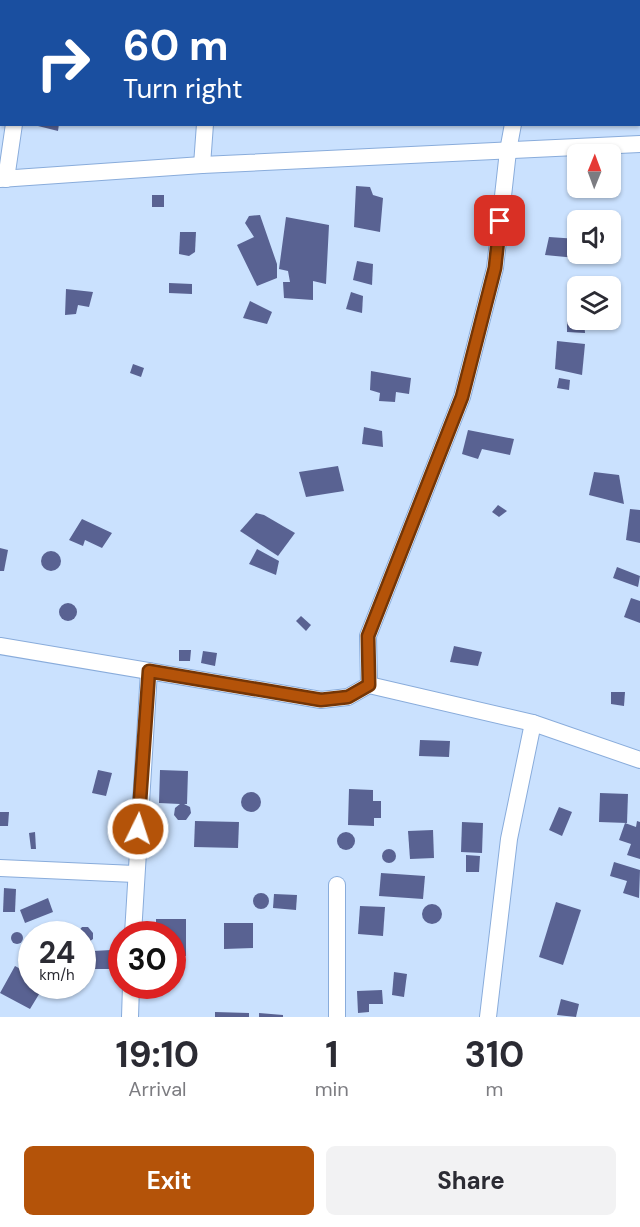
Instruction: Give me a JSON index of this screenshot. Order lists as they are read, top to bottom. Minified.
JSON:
{"north":"top","page":{"turn":["60 m","Turn right"],"speed":"24 km/h","limit":"30","eta":["19:10","Arrival","1","min","310","m"],"buttons":["Exit","Share"]}}
